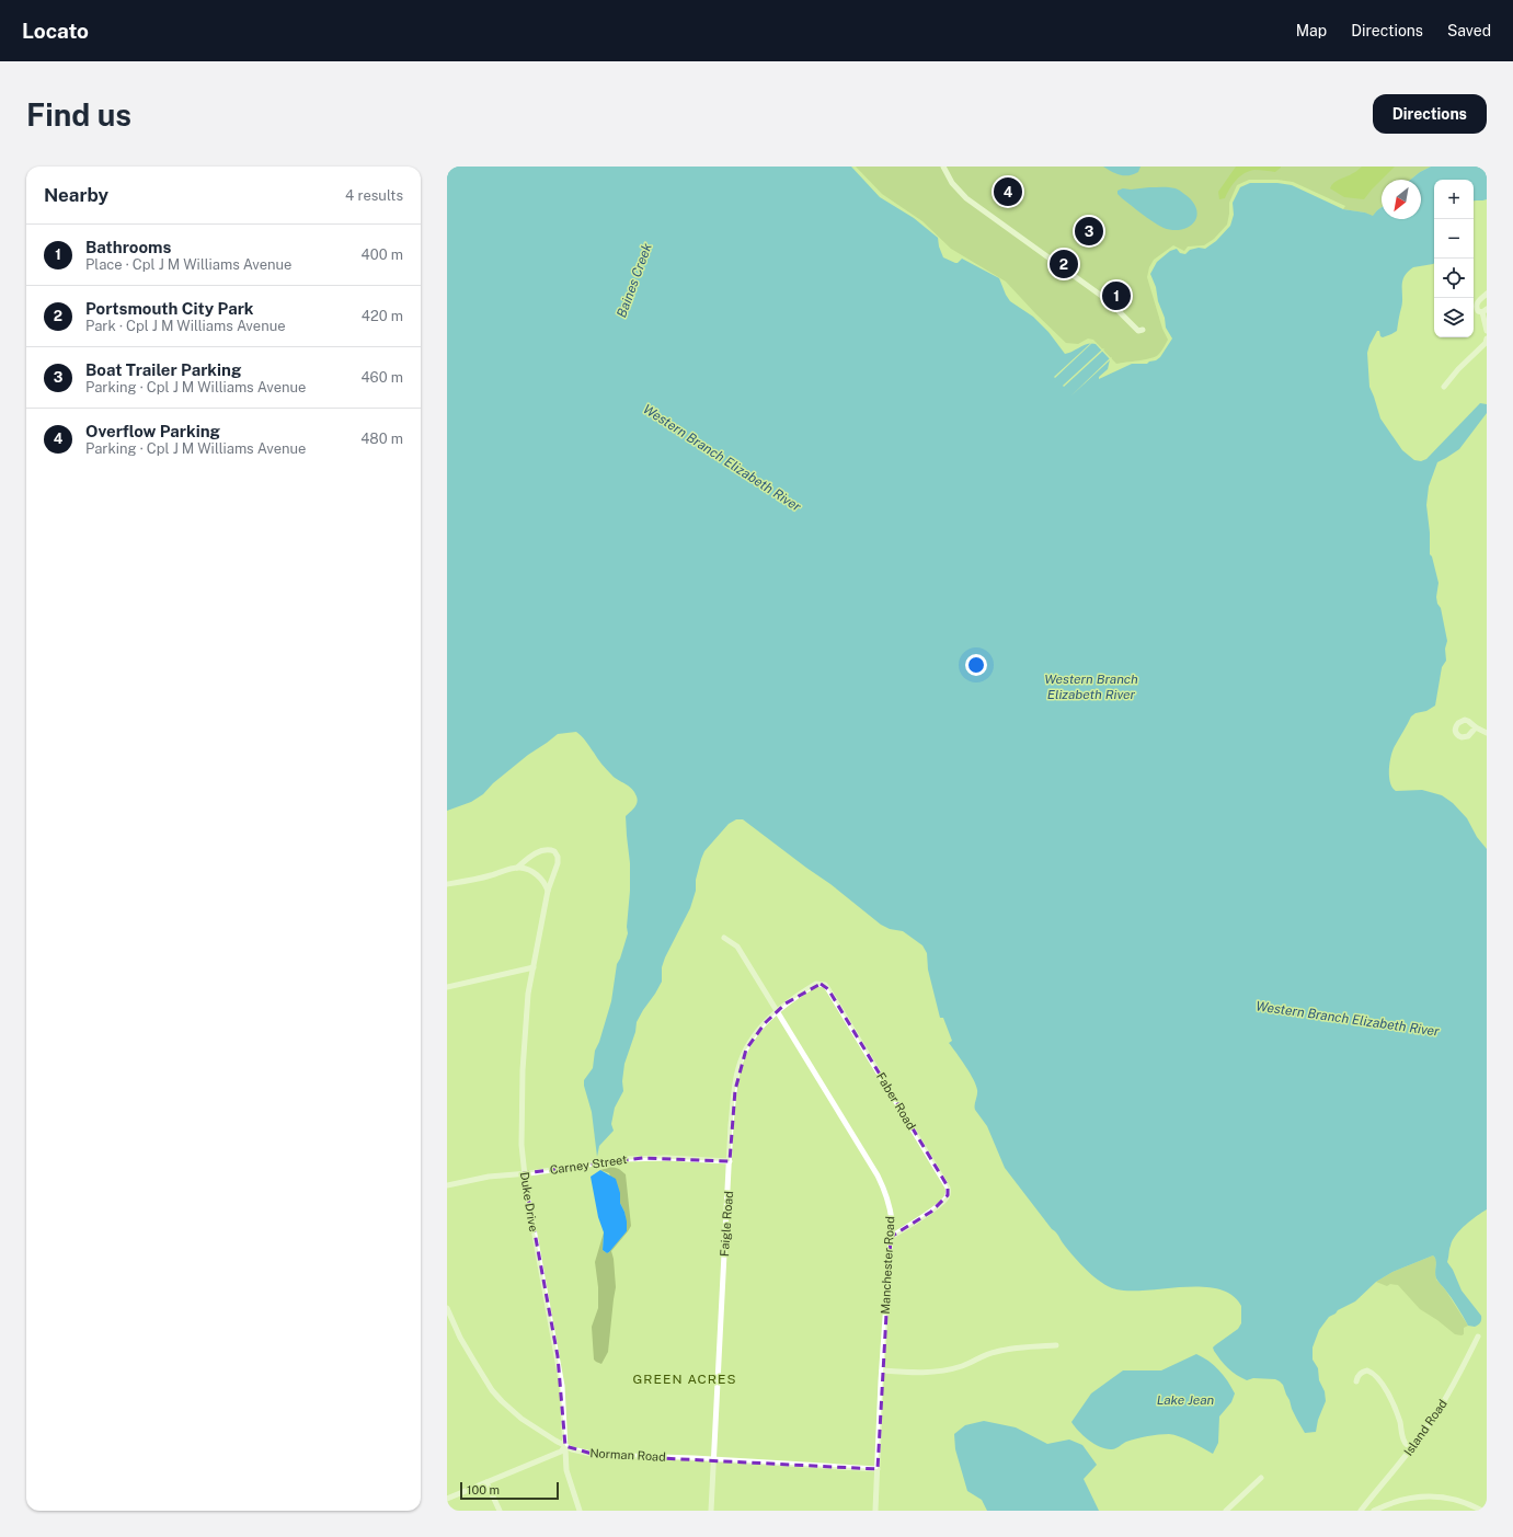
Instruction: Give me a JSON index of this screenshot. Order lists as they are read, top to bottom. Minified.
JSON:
{"streets":{"street":["Faber Road","Carney Street","Duke Drive","Faigle Road","Manchester Road","Island Road","Norman Road"]},"crossings":[["Faber Road","Faigle Road"],["Faber Road","Manchester Road"],["Carney Street","Duke Drive"],["Carney Street","Faigle Road"],["Duke Drive","Norman Road"],["Faigle Road","Manchester Road"],["Faigle Road","Norman Road"],["Manchester Road","Norman Road"]],"districts":["GREEN ACRES"],"water":["Baines Creek","Western Branch Elizabeth River","Lake Jean"],"scale_bar":"100 m","north":"bottom left","page":{"header":"Locato","nav":["Map","Directions","Saved"],"buttons":"Directions","title":"Find us","heading":["Nearby","4 results"],"pins":["4","3","2","1"],"map_buttons":["+","−"],"list":[{"mark":"1","name":"Bathrooms","note":"Place · Cpl J M Williams Avenue","value":"400 m"},{"mark":"2","name":"Portsmouth City Park","note":"Park · Cpl J M Williams Avenue","value":"420 m"},{"mark":"3","name":"Boat Trailer Parking","note":"Parking · Cpl J M Williams Avenue","value":"460 m"},{"mark":"4","name":"Overflow Parking","note":"Parking · Cpl J M Williams Avenue","value":"480 m"}],"scale":"100 m"}}
